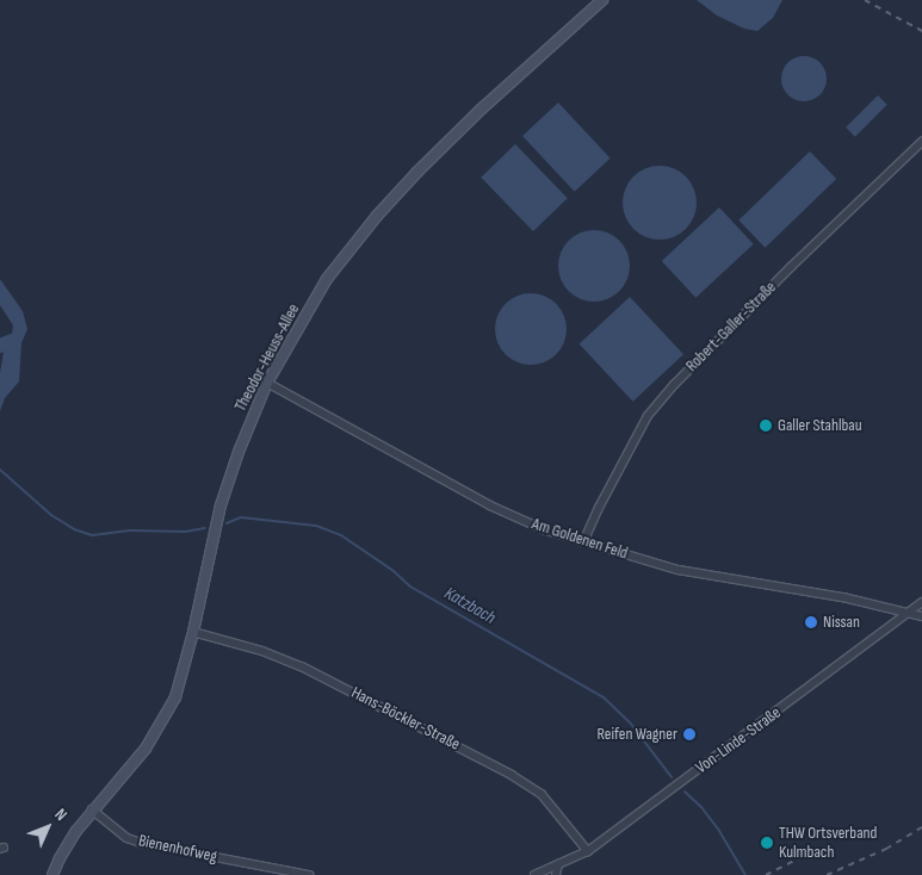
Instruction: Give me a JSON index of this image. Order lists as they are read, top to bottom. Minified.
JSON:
{"streets":{"main road":["Theodor-Heuss-Allee"],"street":["Robert-Galler-Straße","Am Goldenen Feld","Hans-Böckler-Straße","Von-Linde-Straße","Bienenhofweg"]},"crossings":[["Robert-Galler-Straße","Am Goldenen Feld"],["Theodor-Heuss-Allee","Am Goldenen Feld"],["Theodor-Heuss-Allee","Hans-Böckler-Straße"],["Theodor-Heuss-Allee","Bienenhofweg"],["Am Goldenen Feld","Von-Linde-Straße"],["Hans-Böckler-Straße","Von-Linde-Straße"]],"water":["Katzbach"],"places":["Galler Stahlbau","Nissan","Reifen Wagner","THW Ortsverband Kulmbach"],"north":"top right"}
